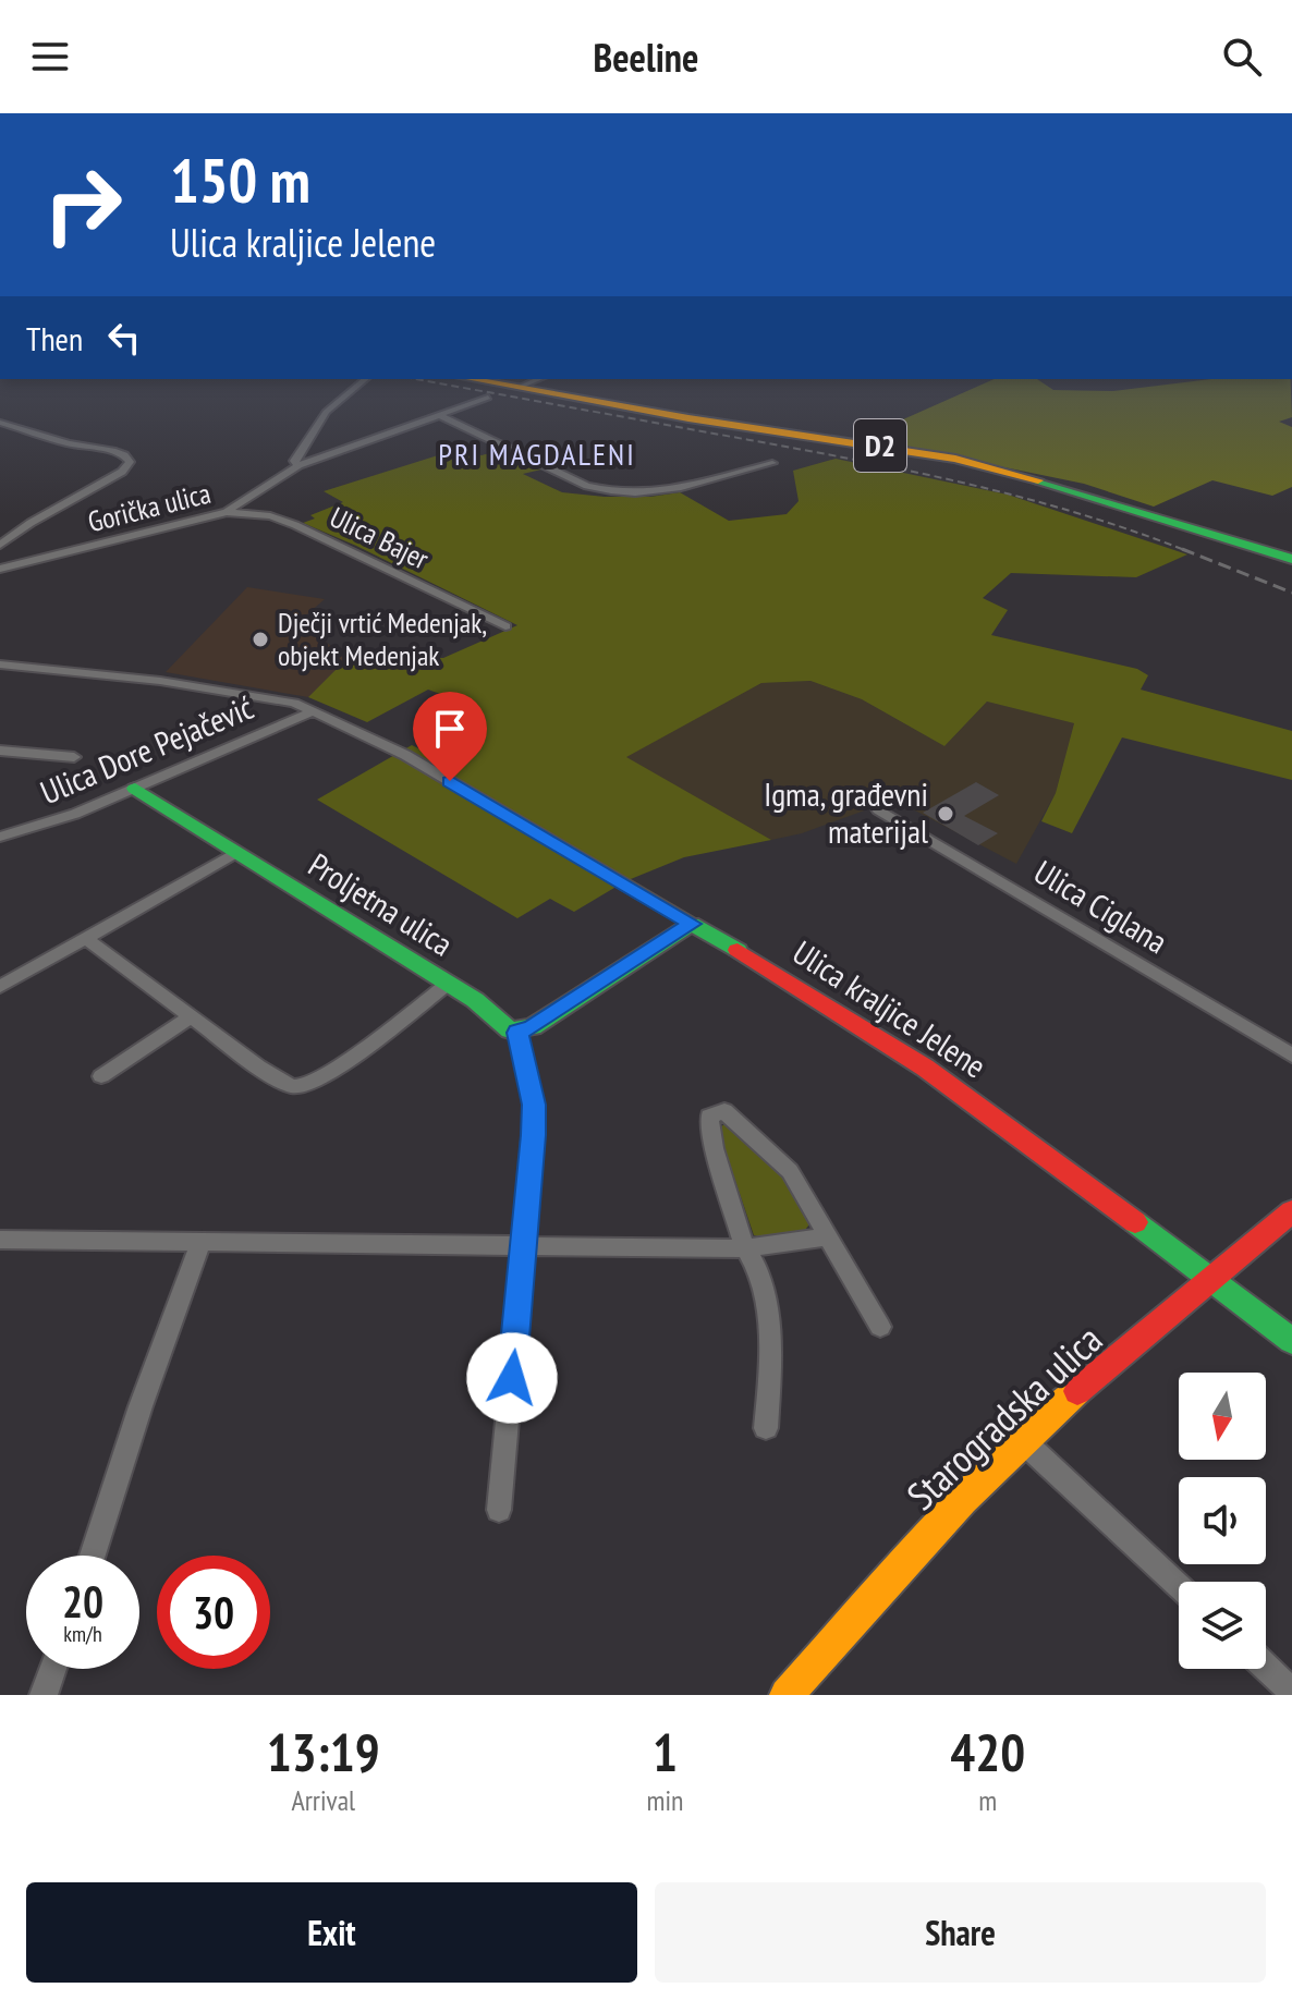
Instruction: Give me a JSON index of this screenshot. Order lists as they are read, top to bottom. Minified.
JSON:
{"streets":{"main road":["D2","Proljetna ulica","Ulica kraljice Jelene","Starogradska ulica"],"street":["Gorička ulica","Ulica Bajer","Ulica Dore Pejačević","Ulica Ciglana"]},"crossings":[["Gorička ulica","Ulica Bajer"],["Ulica Dore Pejačević","Proljetna ulica"],["Ulica kraljice Jelene","Starogradska ulica"]],"districts":["PRI MAGDALENI"],"places":["Dječji vrtić Medenjak, objekt Medenjak","Igma, građevni materijal"],"north":"bottom","page":{"header":"Beeline","turn":["150 m","Ulica kraljice Jelene"],"then":"Then","speed":"20 km/h","limit":"30","eta":["13:19","Arrival","1","min","420","m"],"buttons":["Exit","Share"]}}
